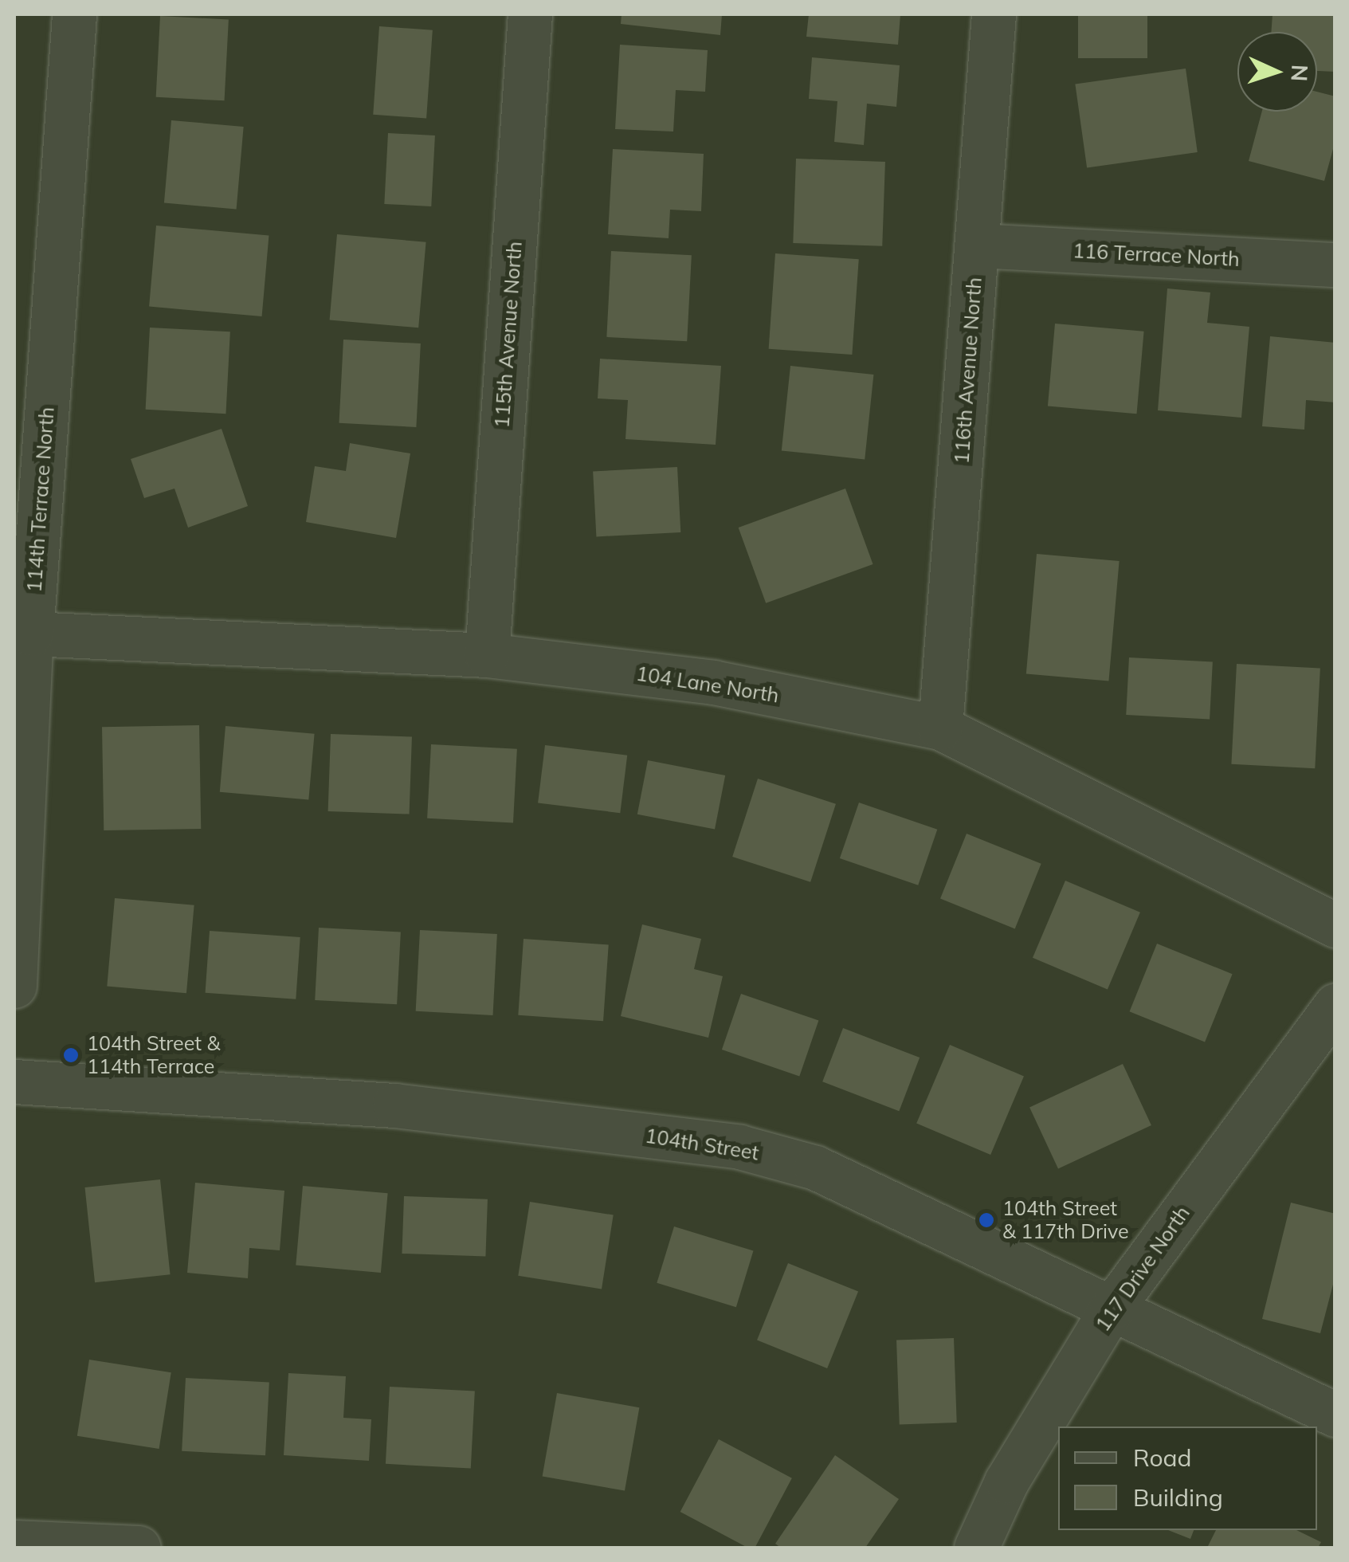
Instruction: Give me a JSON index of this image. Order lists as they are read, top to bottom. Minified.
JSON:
{"streets":{"street":["116 Terrace North","115th Avenue North","116th Avenue North","114th Terrace North","104 Lane North","104th Street","117 Drive North"]},"crossings":[["116 Terrace North","116th Avenue North"],["115th Avenue North","104 Lane North"],["116th Avenue North","104 Lane North"],["114th Terrace North","104 Lane North"],["104th Street","117 Drive North"]],"places":["104th Street & 114th Terrace","104th Street & 117th Drive"],"legend":["Road","Building"],"north":"right"}
